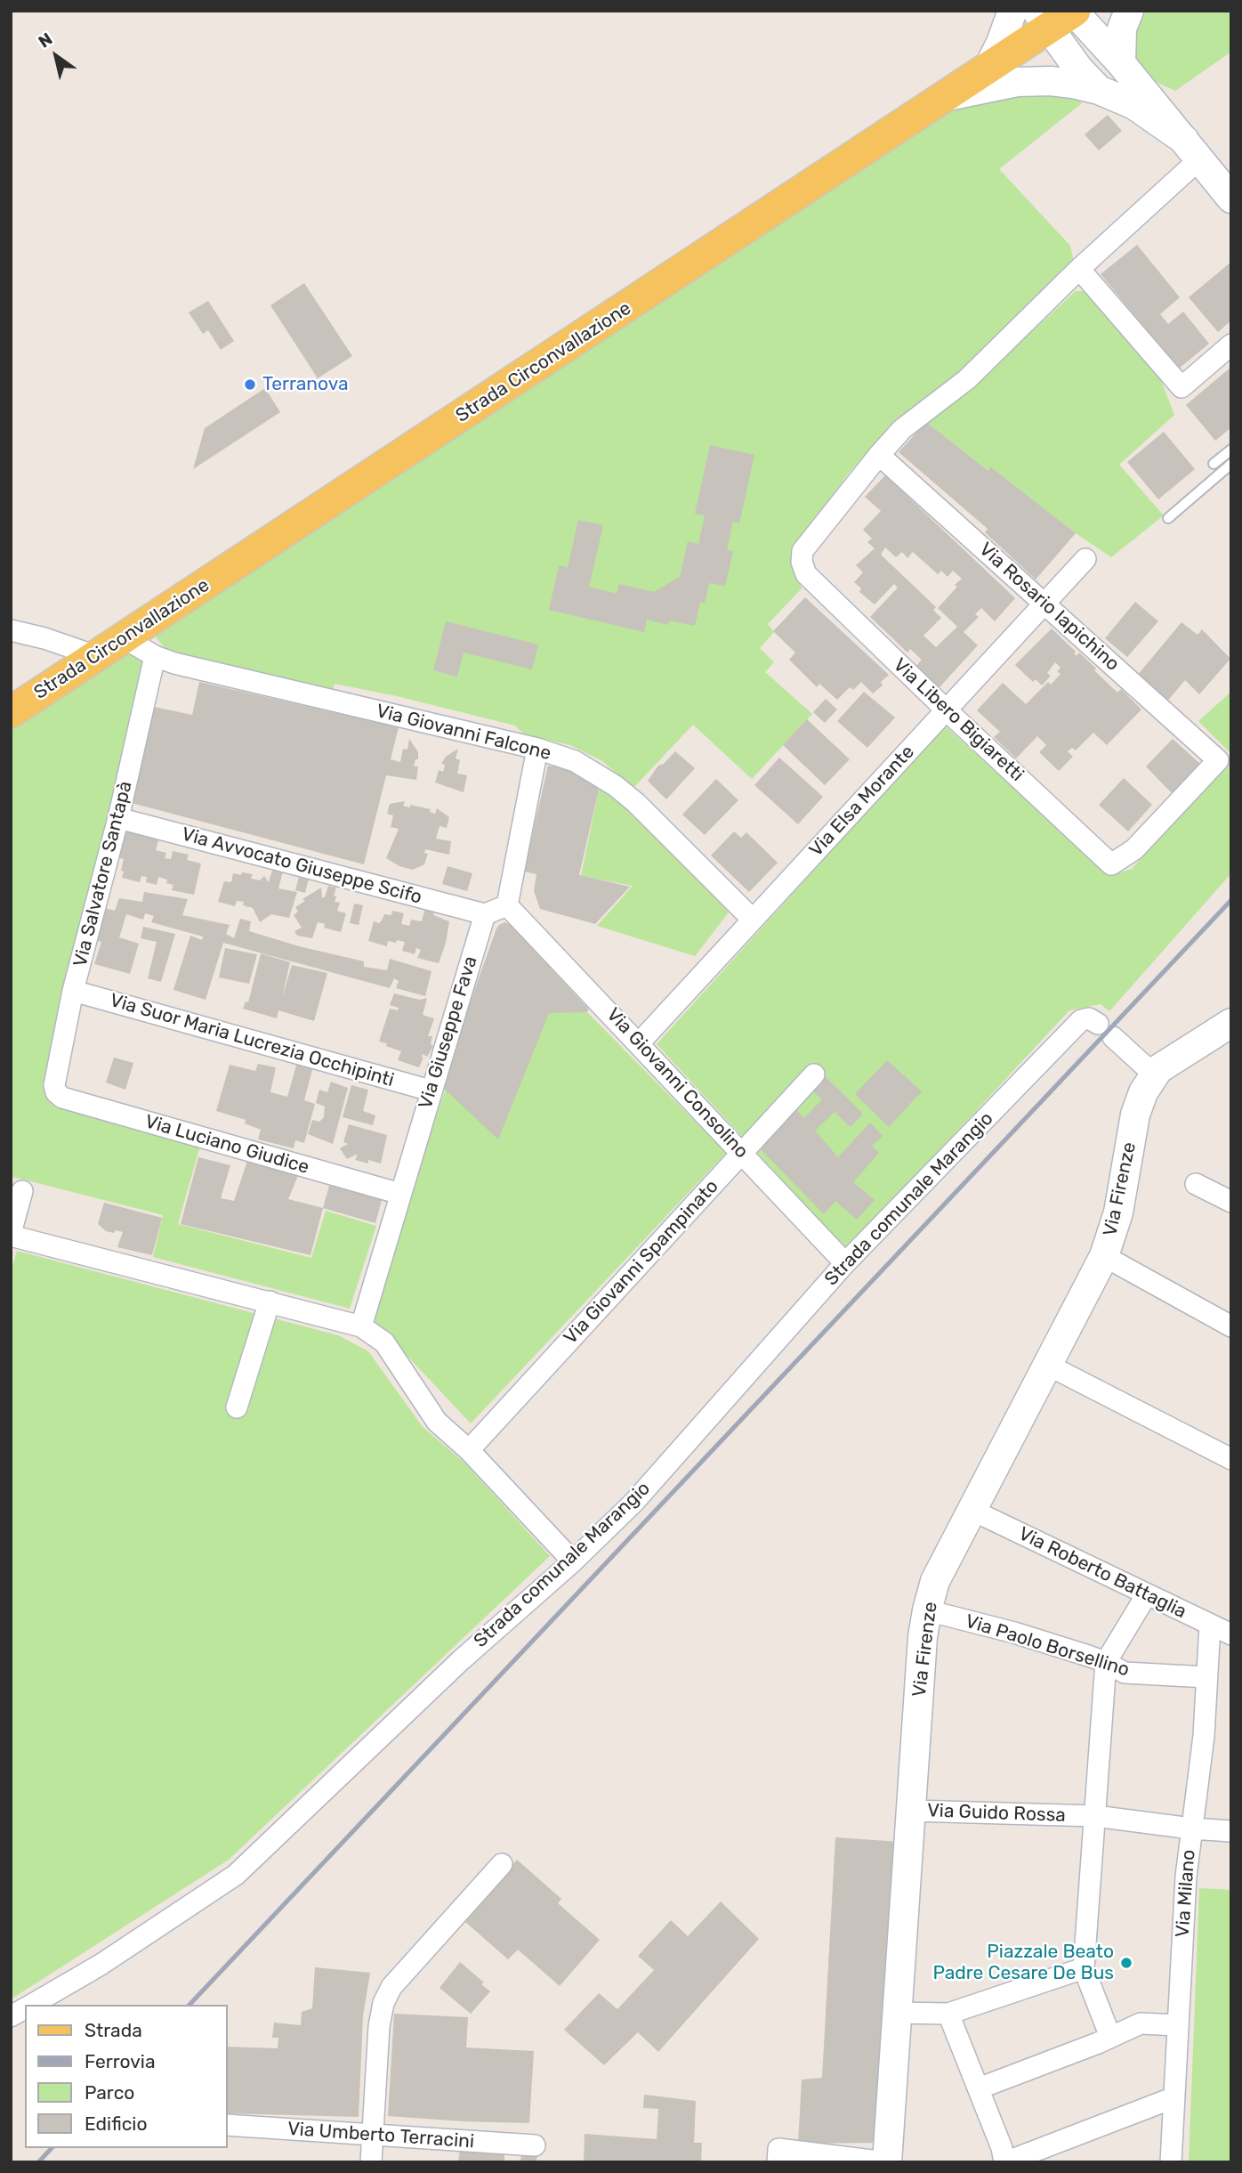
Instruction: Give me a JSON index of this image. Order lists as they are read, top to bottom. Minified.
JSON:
{"streets":{"main road":["Strada Circonvallazione"],"street":["Via Rosario Iapichino","Via Libero Bigiaretti","Via Giovanni Falcone","Via Elsa Morante","Via Avvocato Giuseppe Scifo","Via Salvatore Santapà","Via Giuseppe Fava","Via Suor Maria Lucrezia Occhipinti","Via Giovanni Consolino","Via Luciano Giudice","Via Firenze","Strada comunale Marangio","Via Giovanni Spampinato","Via Roberto Battaglia","Via Paolo Borsellino","Via Guido Rossa","Via Milano","Via Umberto Terracini"]},"crossings":[["Strada Circonvallazione","Via Giovanni Falcone"],["Via Rosario Iapichino","Via Libero Bigiaretti"],["Via Rosario Iapichino","Via Elsa Morante"],["Via Libero Bigiaretti","Via Elsa Morante"],["Via Giovanni Falcone","Via Elsa Morante"],["Via Giovanni Falcone","Via Salvatore Santapà"],["Via Elsa Morante","Via Giovanni Consolino"],["Via Avvocato Giuseppe Scifo","Via Salvatore Santapà"],["Via Avvocato Giuseppe Scifo","Via Giuseppe Fava"],["Via Salvatore Santapà","Via Suor Maria Lucrezia Occhipinti"],["Via Salvatore Santapà","Via Luciano Giudice"],["Via Giuseppe Fava","Via Suor Maria Lucrezia Occhipinti"],["Via Giuseppe Fava","Via Luciano Giudice"],["Via Giovanni Consolino","Strada comunale Marangio"],["Via Giovanni Consolino","Via Giovanni Spampinato"],["Via Firenze","Strada comunale Marangio"],["Via Firenze","Via Roberto Battaglia"],["Via Firenze","Via Paolo Borsellino"],["Via Firenze","Via Guido Rossa"],["Via Roberto Battaglia","Via Milano"],["Via Paolo Borsellino","Via Milano"],["Via Guido Rossa","Via Milano"]],"places":["Terranova","Piazzale Beato Padre Cesare De Bus"],"legend":["Strada","Ferrovia","Parco","Edificio"],"north":"top left"}
